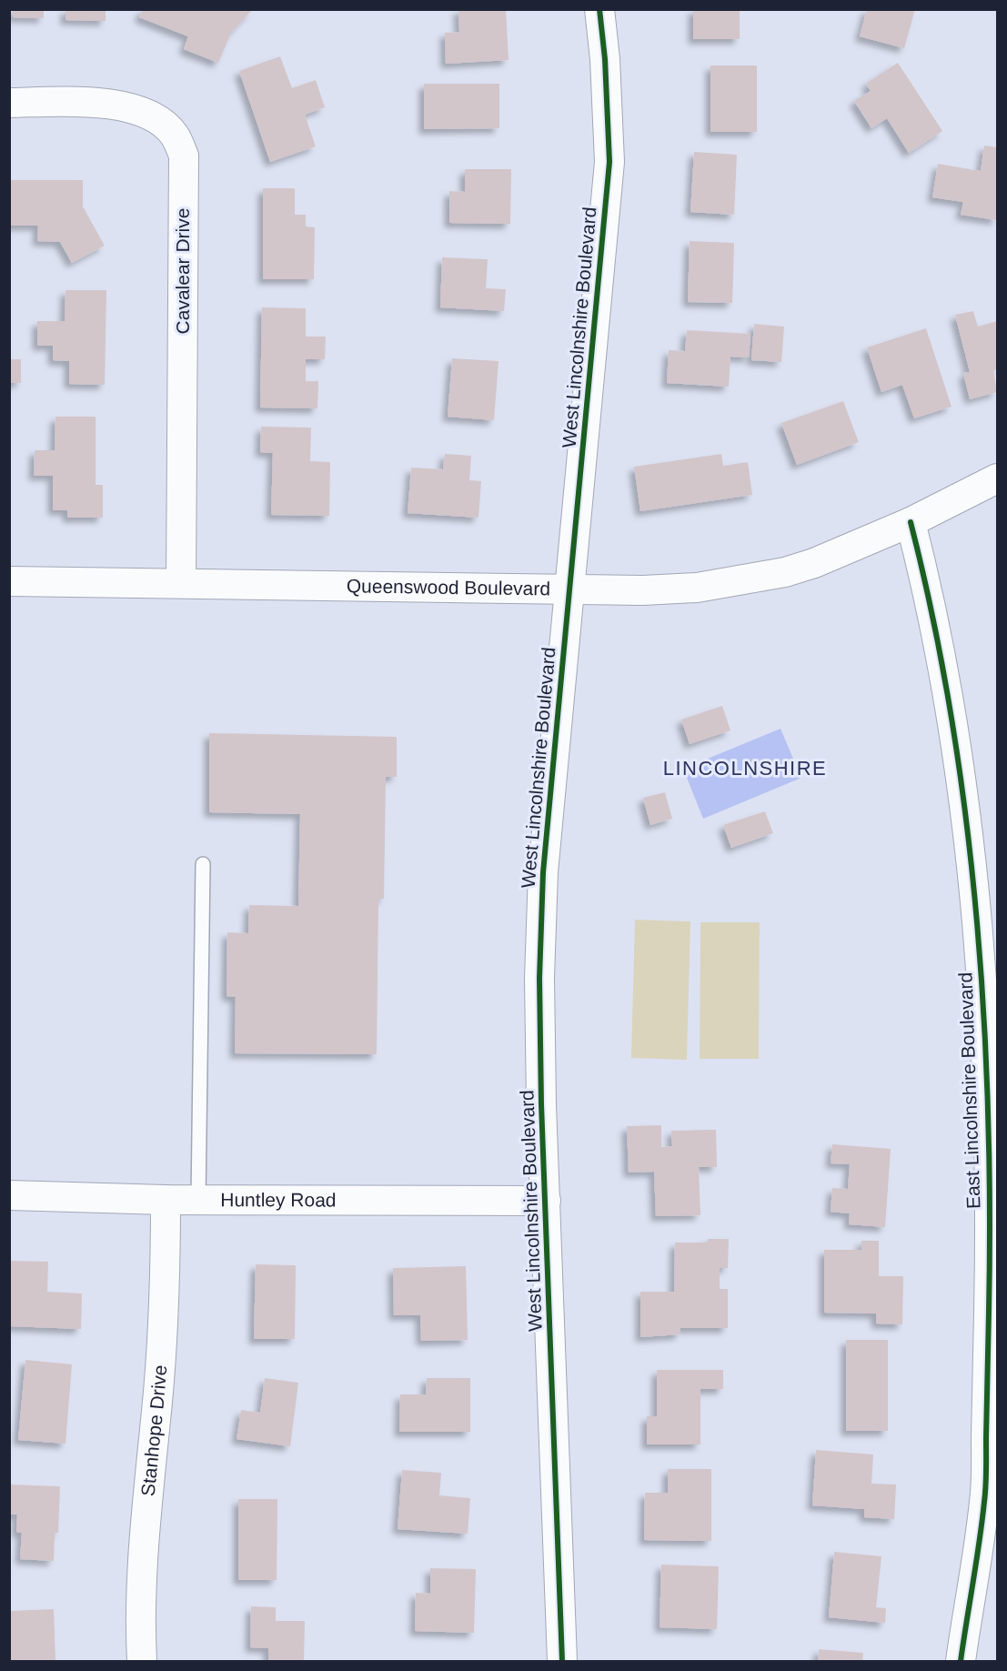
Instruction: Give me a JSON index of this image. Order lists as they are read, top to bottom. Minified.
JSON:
{"streets":{"street":["Cavalear Drive","West Lincolnshire Boulevard","Queenswood Boulevard","East Lincolnshire Boulevard","Huntley Road","Stanhope Drive"]},"crossings":[["Cavalear Drive","Queenswood Boulevard"],["West Lincolnshire Boulevard","Queenswood Boulevard"],["West Lincolnshire Boulevard","Huntley Road"],["Queenswood Boulevard","East Lincolnshire Boulevard"],["Huntley Road","Stanhope Drive"]],"districts":["LINCOLNSHIRE"]}
